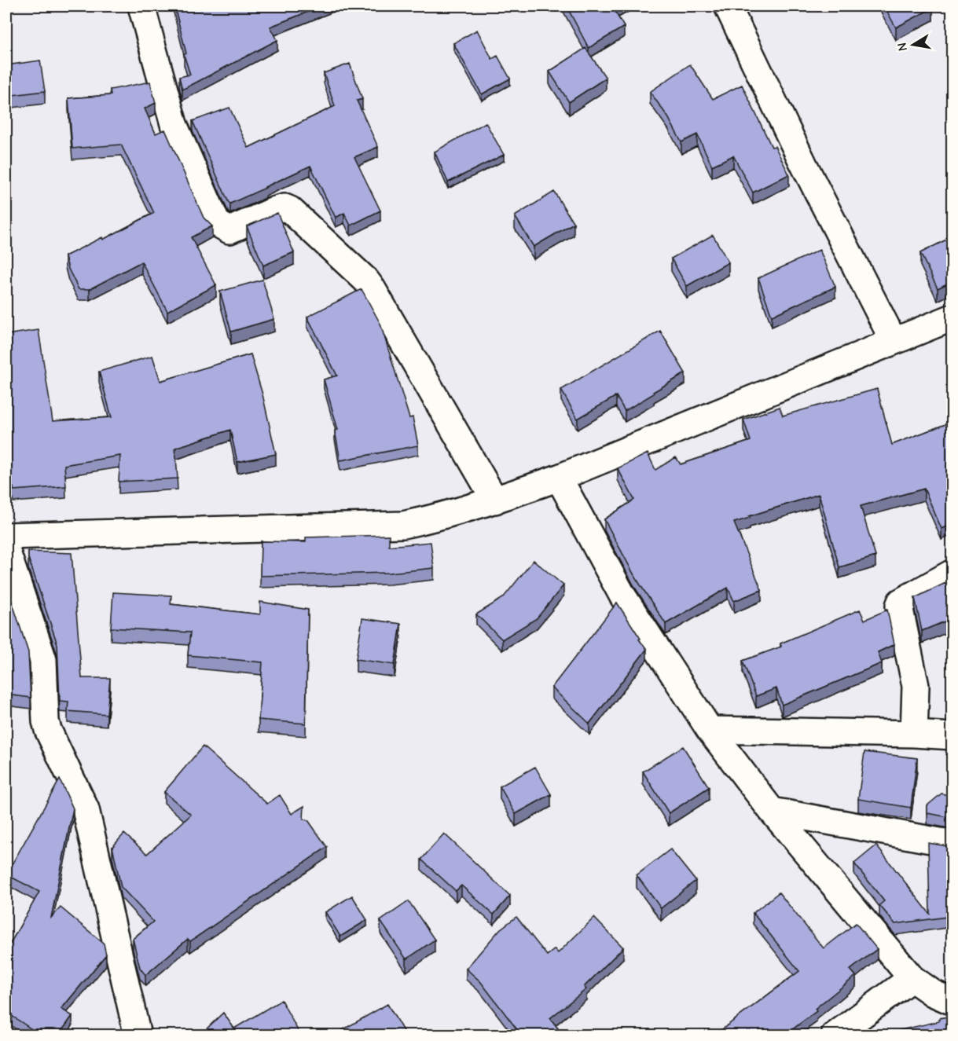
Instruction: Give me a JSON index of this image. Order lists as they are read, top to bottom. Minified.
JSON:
{"north":"left"}
